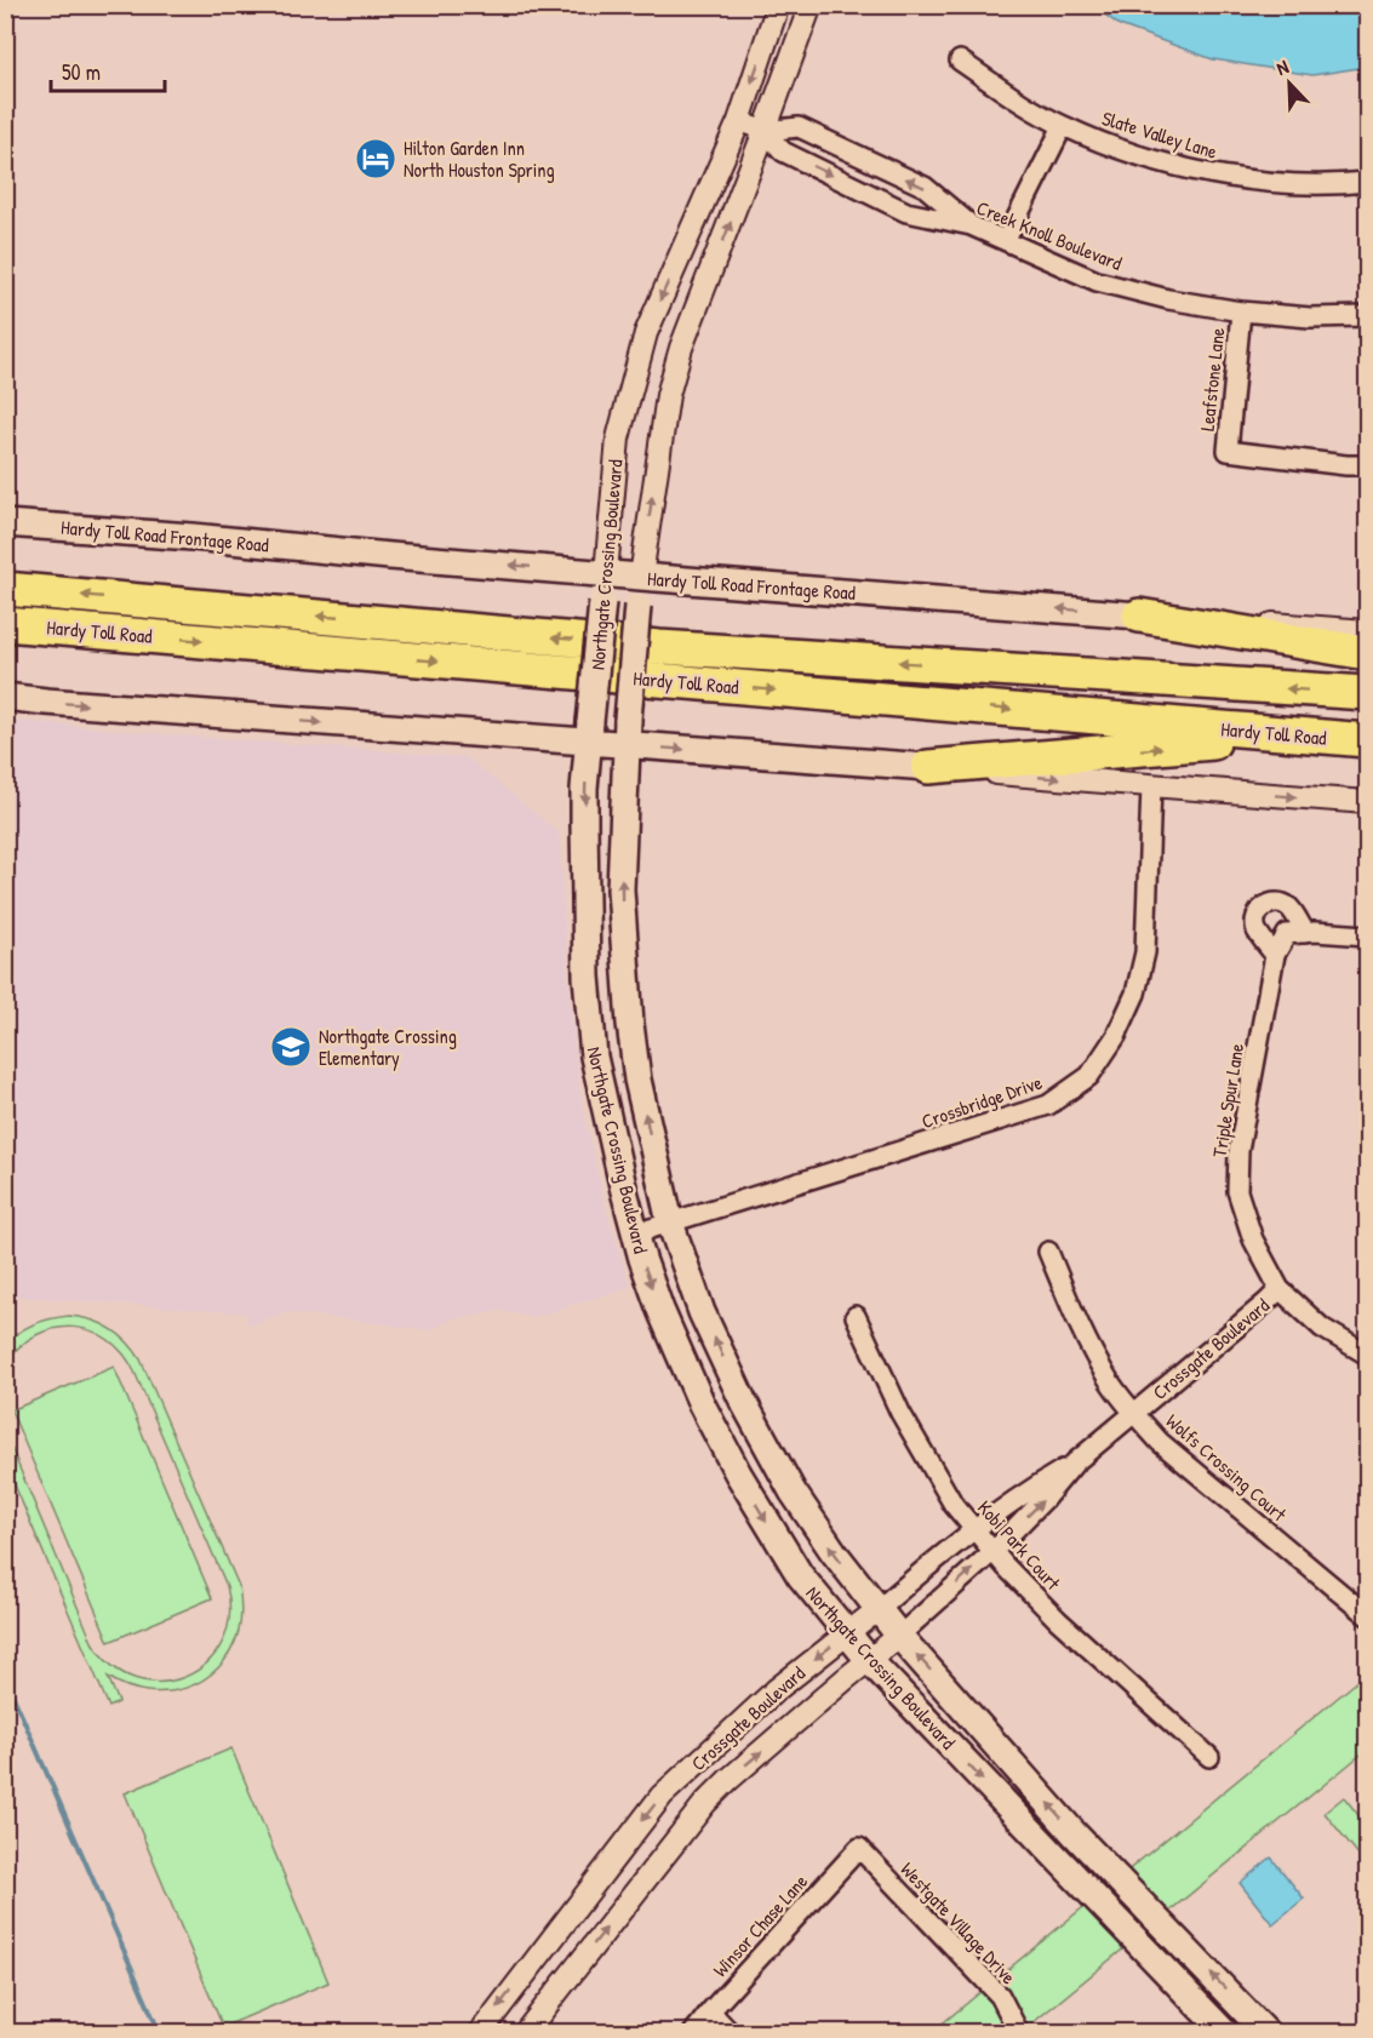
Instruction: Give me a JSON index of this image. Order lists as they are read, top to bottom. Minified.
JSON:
{"streets":{"highway":["Hardy Toll Road"],"main road":["Hardy Toll Road Frontage Road","Northgate Crossing Boulevard"],"street":["Slate Valley Lane","Creek Knoll Boulevard","Leafstone Lane","Triple Spur Lane","Crossbridge Drive","Crossgate Boulevard","Wolfs Crossing Court","Kobi Park Court","Westgate Village Drive","Winsor Chase Lane"]},"crossings":[["Creek Knoll Boulevard","Leafstone Lane"],["Creek Knoll Boulevard","Northgate Crossing Boulevard"],["Hardy Toll Road Frontage Road","Northgate Crossing Boulevard"],["Northgate Crossing Boulevard","Crossbridge Drive"],["Northgate Crossing Boulevard","Crossgate Boulevard"],["Triple Spur Lane","Crossgate Boulevard"],["Crossgate Boulevard","Wolfs Crossing Court"],["Crossgate Boulevard","Kobi Park Court"],["Westgate Village Drive","Winsor Chase Lane"]],"places":{"hotel":["Hilton Garden Inn North Houston Spring"],"school or university":["Northgate Crossing Elementary"]},"scale_bar":"50 m","north":"top left"}
